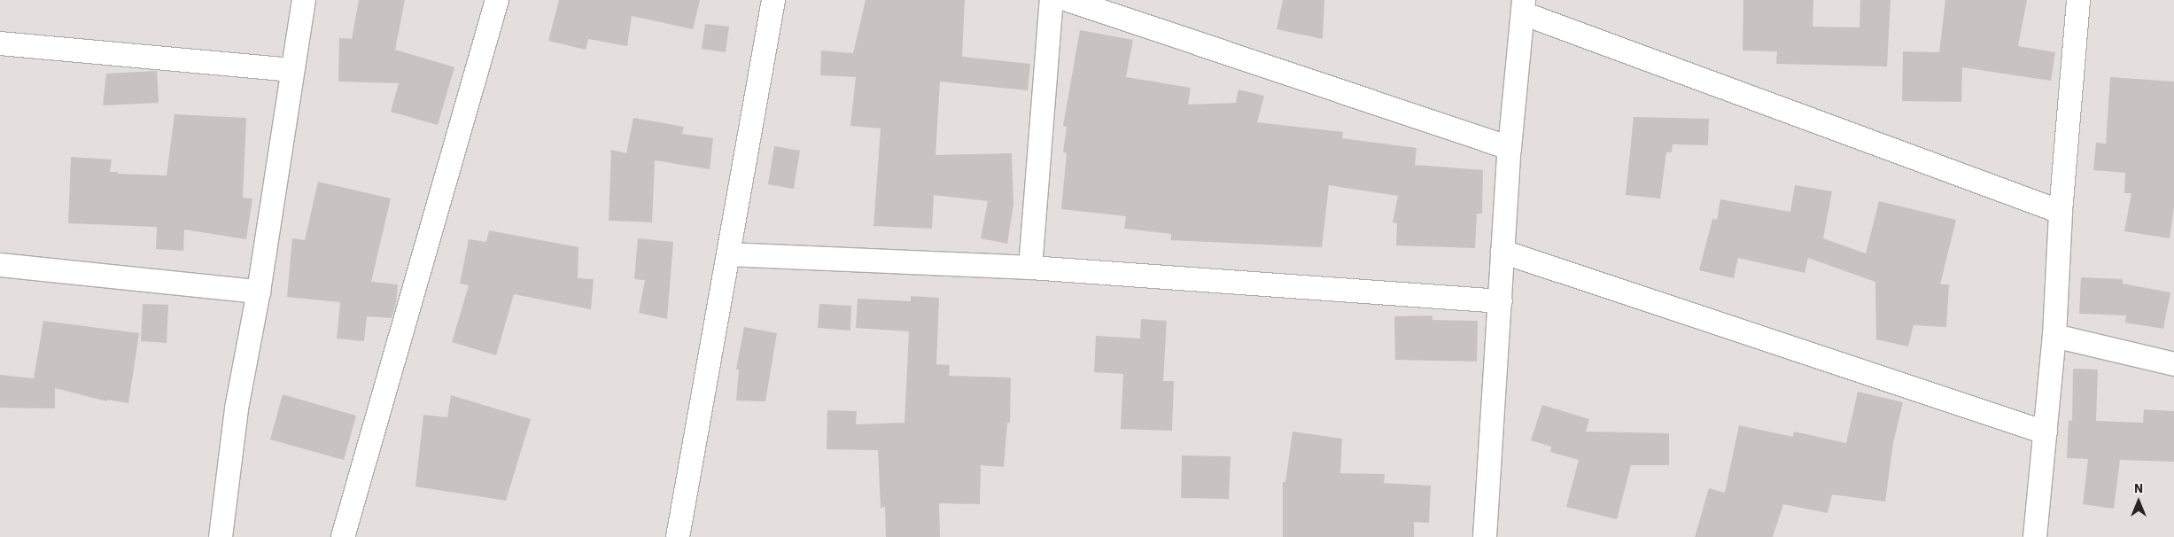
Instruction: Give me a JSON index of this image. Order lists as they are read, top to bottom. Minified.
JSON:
{"north":"top"}
